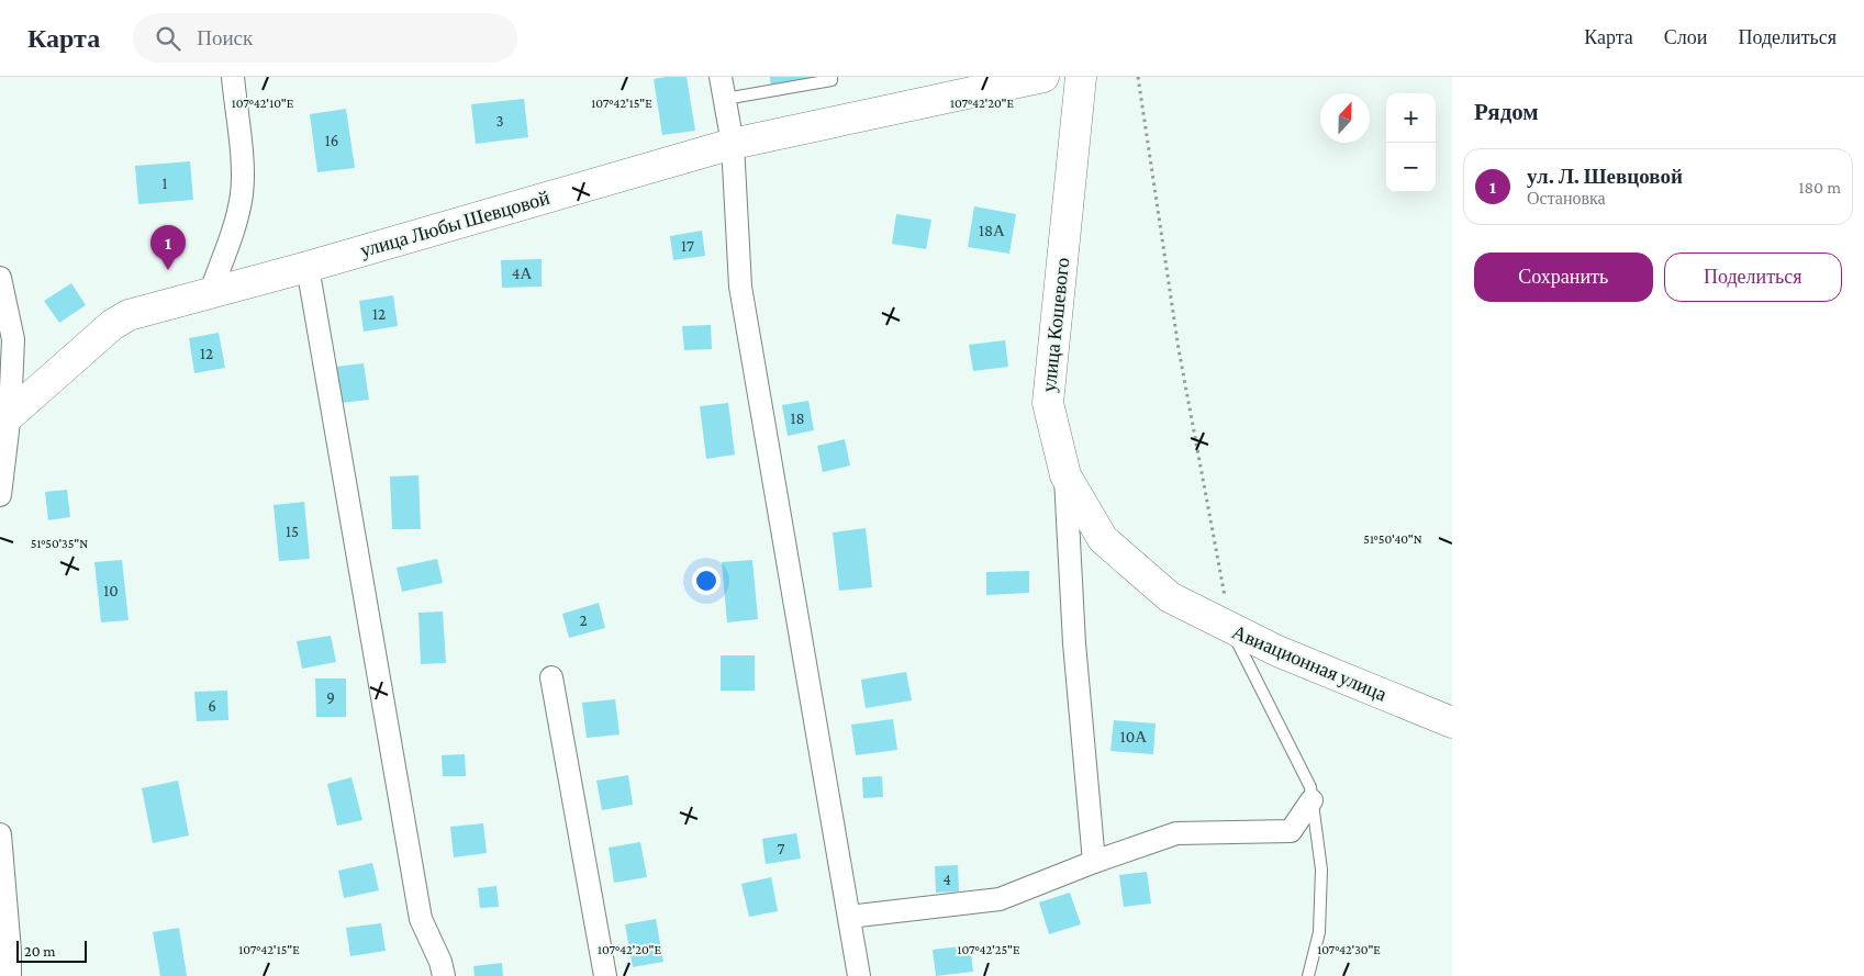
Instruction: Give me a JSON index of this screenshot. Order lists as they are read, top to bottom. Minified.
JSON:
{"streets":{"street":["улица Любы Шевцовой","улица Кошевого","Авиационная улица"]},"crossings":[["улица Кошевого","Авиационная улица"]],"house_numbers":["3","16","1","18А","17","4А","12","12","18","15","10","2","9","6","10А","7","4"],"scale_bar":"20 m","north":"top","page":{"header":"Карта","search":"Поиск","nav":["Карта","Слои","Поделиться"],"heading":"Рядом","map_buttons":["+","−"],"list":[{"mark":"1","name":"ул. Л. Шевцовой","note":"Остановка","value":"180 m"}],"pins":"1","buttons":["Сохранить","Поделиться"],"scale":"20 m"},"coordinates":["107°42'10\"E","107°42'15\"E","107°42'20\"E","51°50'40\"N","51°50'35\"N","107°42'25\"E","107°42'30\"E"]}
